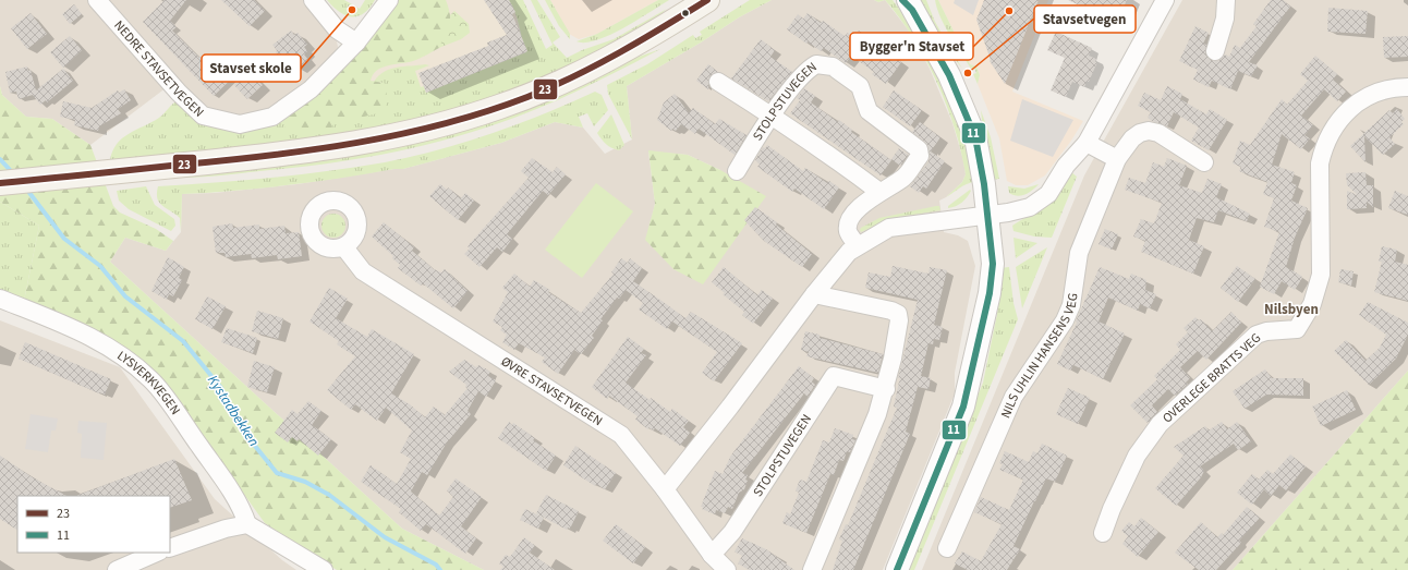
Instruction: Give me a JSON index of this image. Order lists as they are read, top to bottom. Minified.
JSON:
{"streets":{"street":["NEDRE STAVSETVEGEN","STOLPSTUVEGEN","NILS UHLIN HANSENS VEG","OVERLEGE BRATTS VEG","LYSVERKVEGEN","ØVRE STAVSETVEGEN"]},"crossings":[["STOLPSTUVEGEN","ØVRE STAVSETVEGEN"]],"districts":["Nilsbyen"],"water":["Kystadbekken"],"places":["Stavset skole","Bygger'n Stavset","Stavsetvegen"],"lines":["transit line 23","transit line 11"],"legend":["23","11"]}
